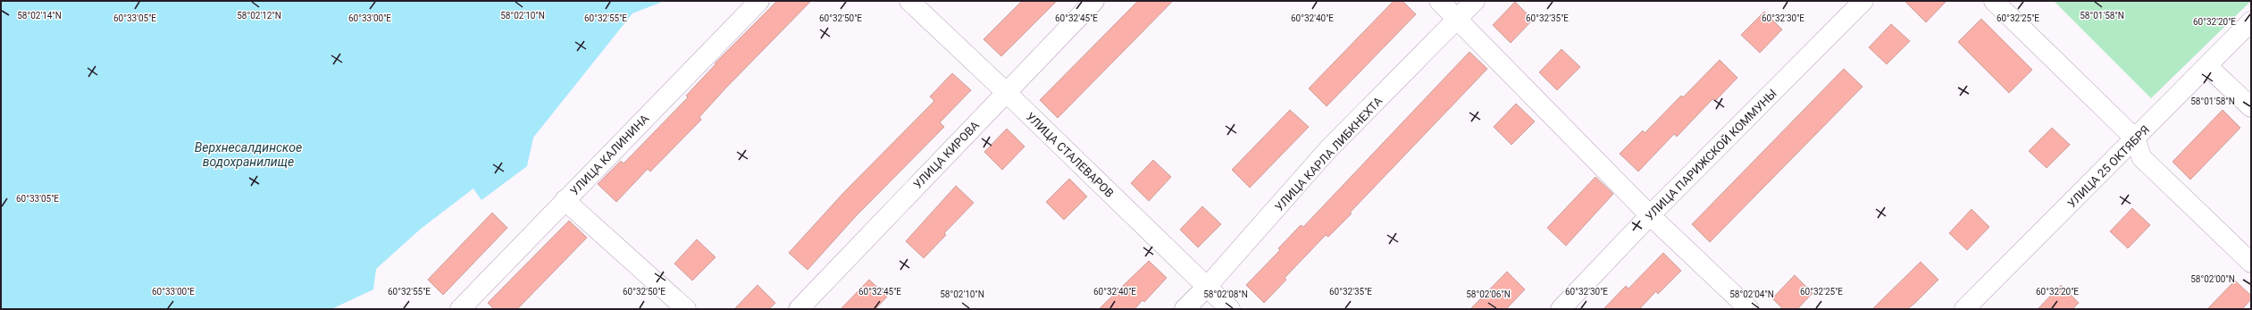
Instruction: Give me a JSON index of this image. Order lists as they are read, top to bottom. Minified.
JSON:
{"streets":{"street":["УЛИЦА КАРЛА ЛИБКНЕХТА","УЛИЦА КАЛИНИНА","УЛИЦА КИРОВА","УЛИЦА СТАЛЕВАРОВ","УЛИЦА ПАРИЖСКОЙ КОММУНЫ","УЛИЦА 25 ОКТЯБРЯ"]},"crossings":[["УЛИЦА КАРЛА ЛИБКНЕХТА","УЛИЦА СТАЛЕВАРОВ"],["УЛИЦА КИРОВА","УЛИЦА СТАЛЕВАРОВ"]],"water":["Верхнесалдинское водохранилище"],"coordinates":["58°02'14\"N","58°02'12\"N","58°02'10\"N","58°01'58\"N","60°33'05\"E","60°33'00\"E","60°32'55\"E","60°32'50\"E","60°32'45\"E","60°32'40\"E","60°32'35\"E","60°32'30\"E","60°32'25\"E","60°32'20\"E","58°02'00\"N","58°02'08\"N","58°02'06\"N","58°02'04\"N"]}
